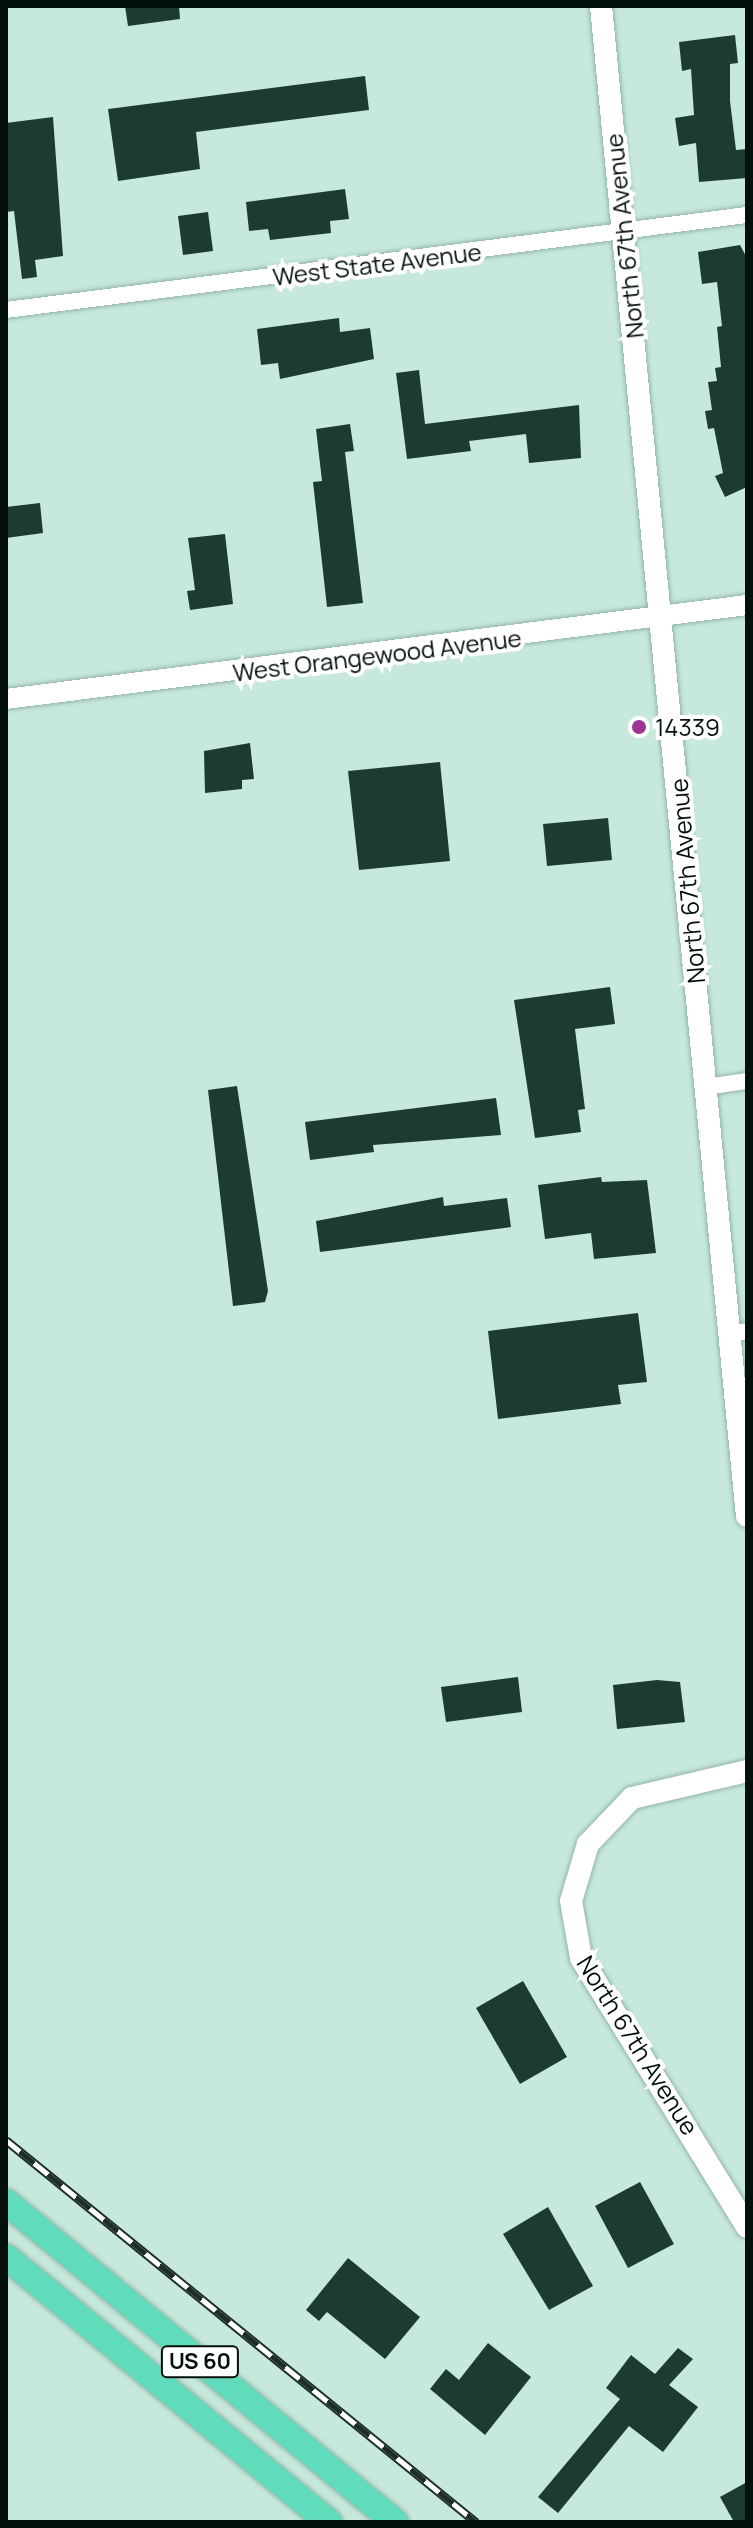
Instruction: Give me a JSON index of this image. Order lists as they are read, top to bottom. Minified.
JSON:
{"streets":{"highway":["US 60"],"main road":["North 67th Avenue"],"street":["West State Avenue","West Orangewood Avenue"]},"crossings":[["North 67th Avenue","West State Avenue"],["North 67th Avenue","West Orangewood Avenue"]],"places":["14339"]}
